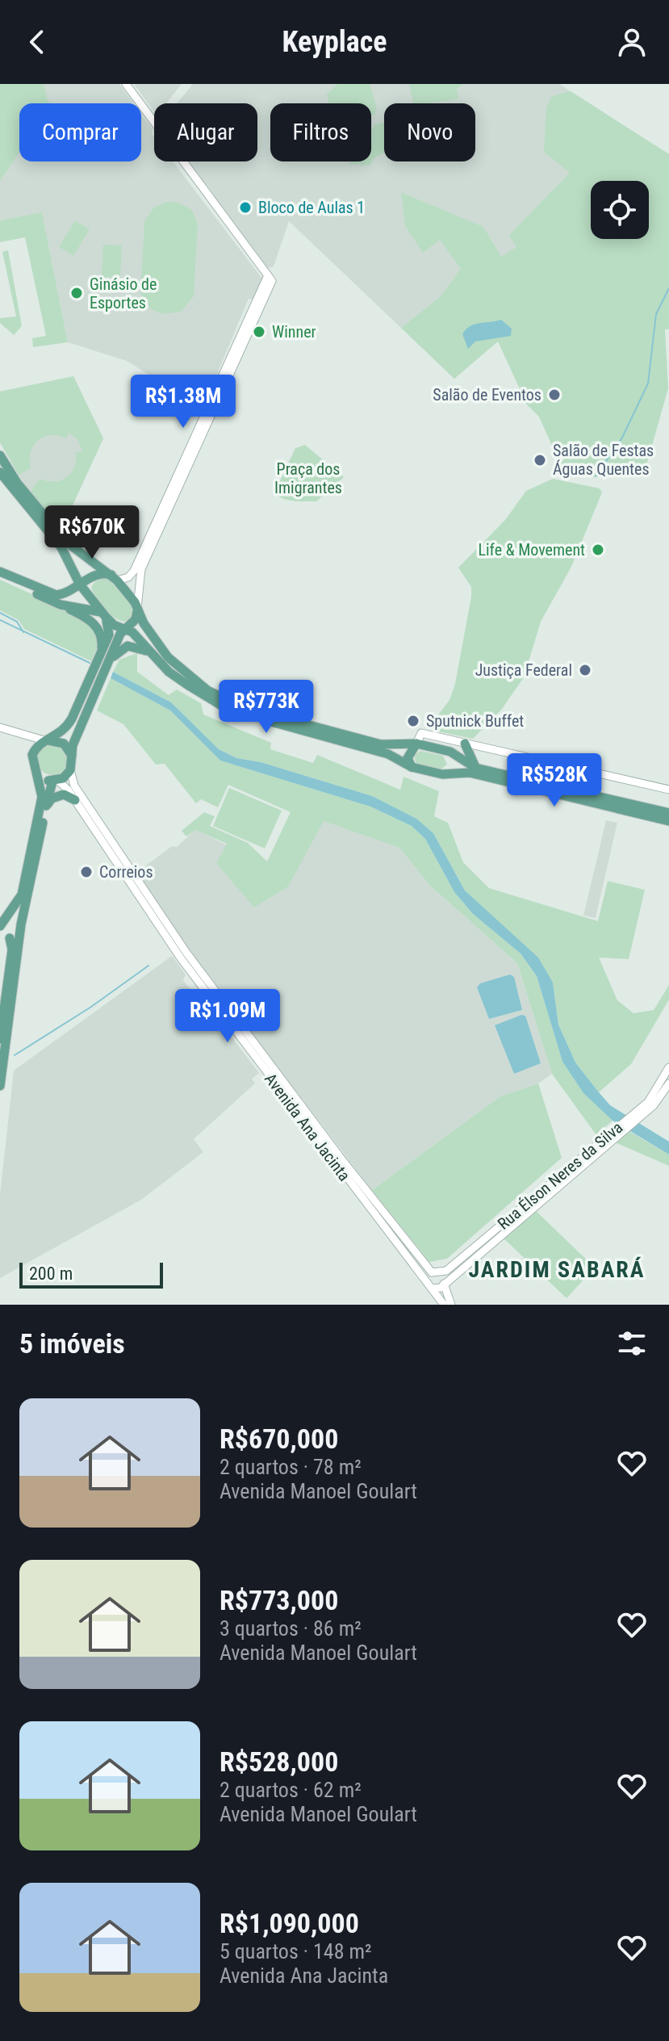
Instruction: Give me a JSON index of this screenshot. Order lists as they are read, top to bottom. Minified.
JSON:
{"streets":{"street":["Avenida Ana Jacinta","Rua Élson Neres da Silva"]},"crossings":[["Avenida Ana Jacinta","Rua Élson Neres da Silva"]],"districts":["JARDIM SABARÁ"],"parks":["Praça dos Imigrantes"],"places":["Bloco de Aulas 1","Ginásio de Esportes","Winner","Salão de Eventos","Salão de Festas Águas Quentes","Life & Movement","Justiça Federal","Sputnick Buffet","Correios"],"scale_bar":"200 m","page":{"header":"Keyplace","chip":["Comprar","Alugar","Filtros","Novo"],"price":["R$1.38M","R$670K","R$773K","R$528K","R$1.09M"],"scale":"200 m","heading":"5 imóveis","list":[{"name":"R$670,000","note":"2 quartos · 78 m² · Avenida Manoel Goulart"},{"name":"R$773,000","note":"3 quartos · 86 m² · Avenida Manoel Goulart"},{"name":"R$528,000","note":"2 quartos · 62 m² · Avenida Manoel Goulart"},{"name":"R$1,090,000","note":"5 quartos · 148 m² · Avenida Ana Jacinta"}]}}
